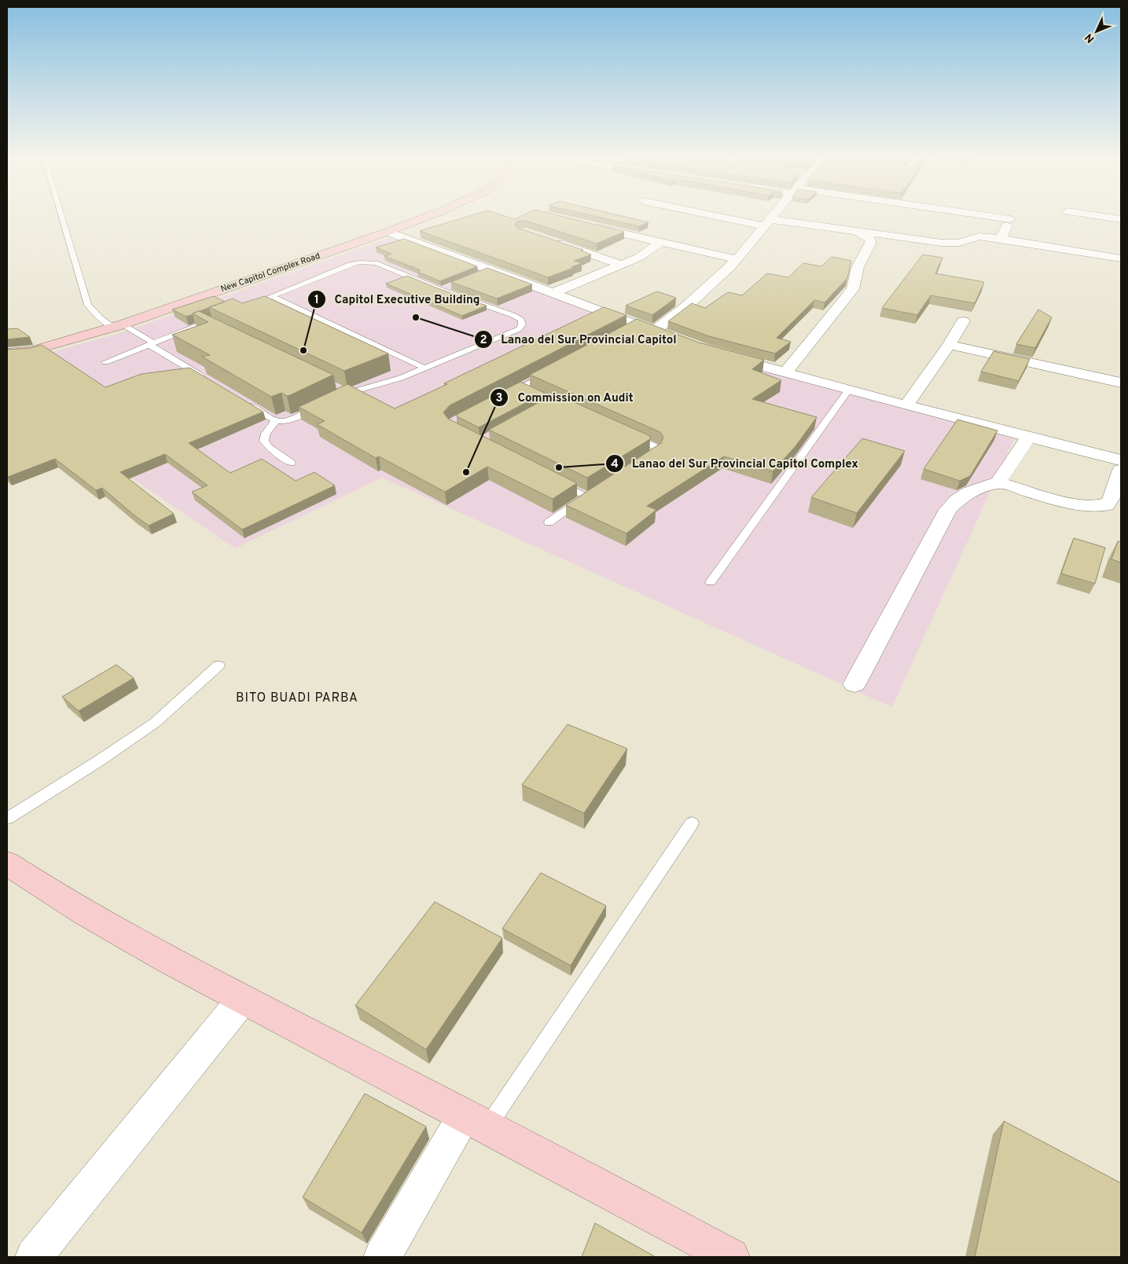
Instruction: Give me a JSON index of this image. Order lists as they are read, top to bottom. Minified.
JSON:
{"streets":{"main road":["New Capitol Complex Road"]},"districts":["BITO BUADI PARBA"],"places":["Lanao del Sur Provincial Capitol","Capitol Executive Building","Lanao del Sur Provincial Capitol Complex","Commission on Audit"],"north":"bottom left"}
